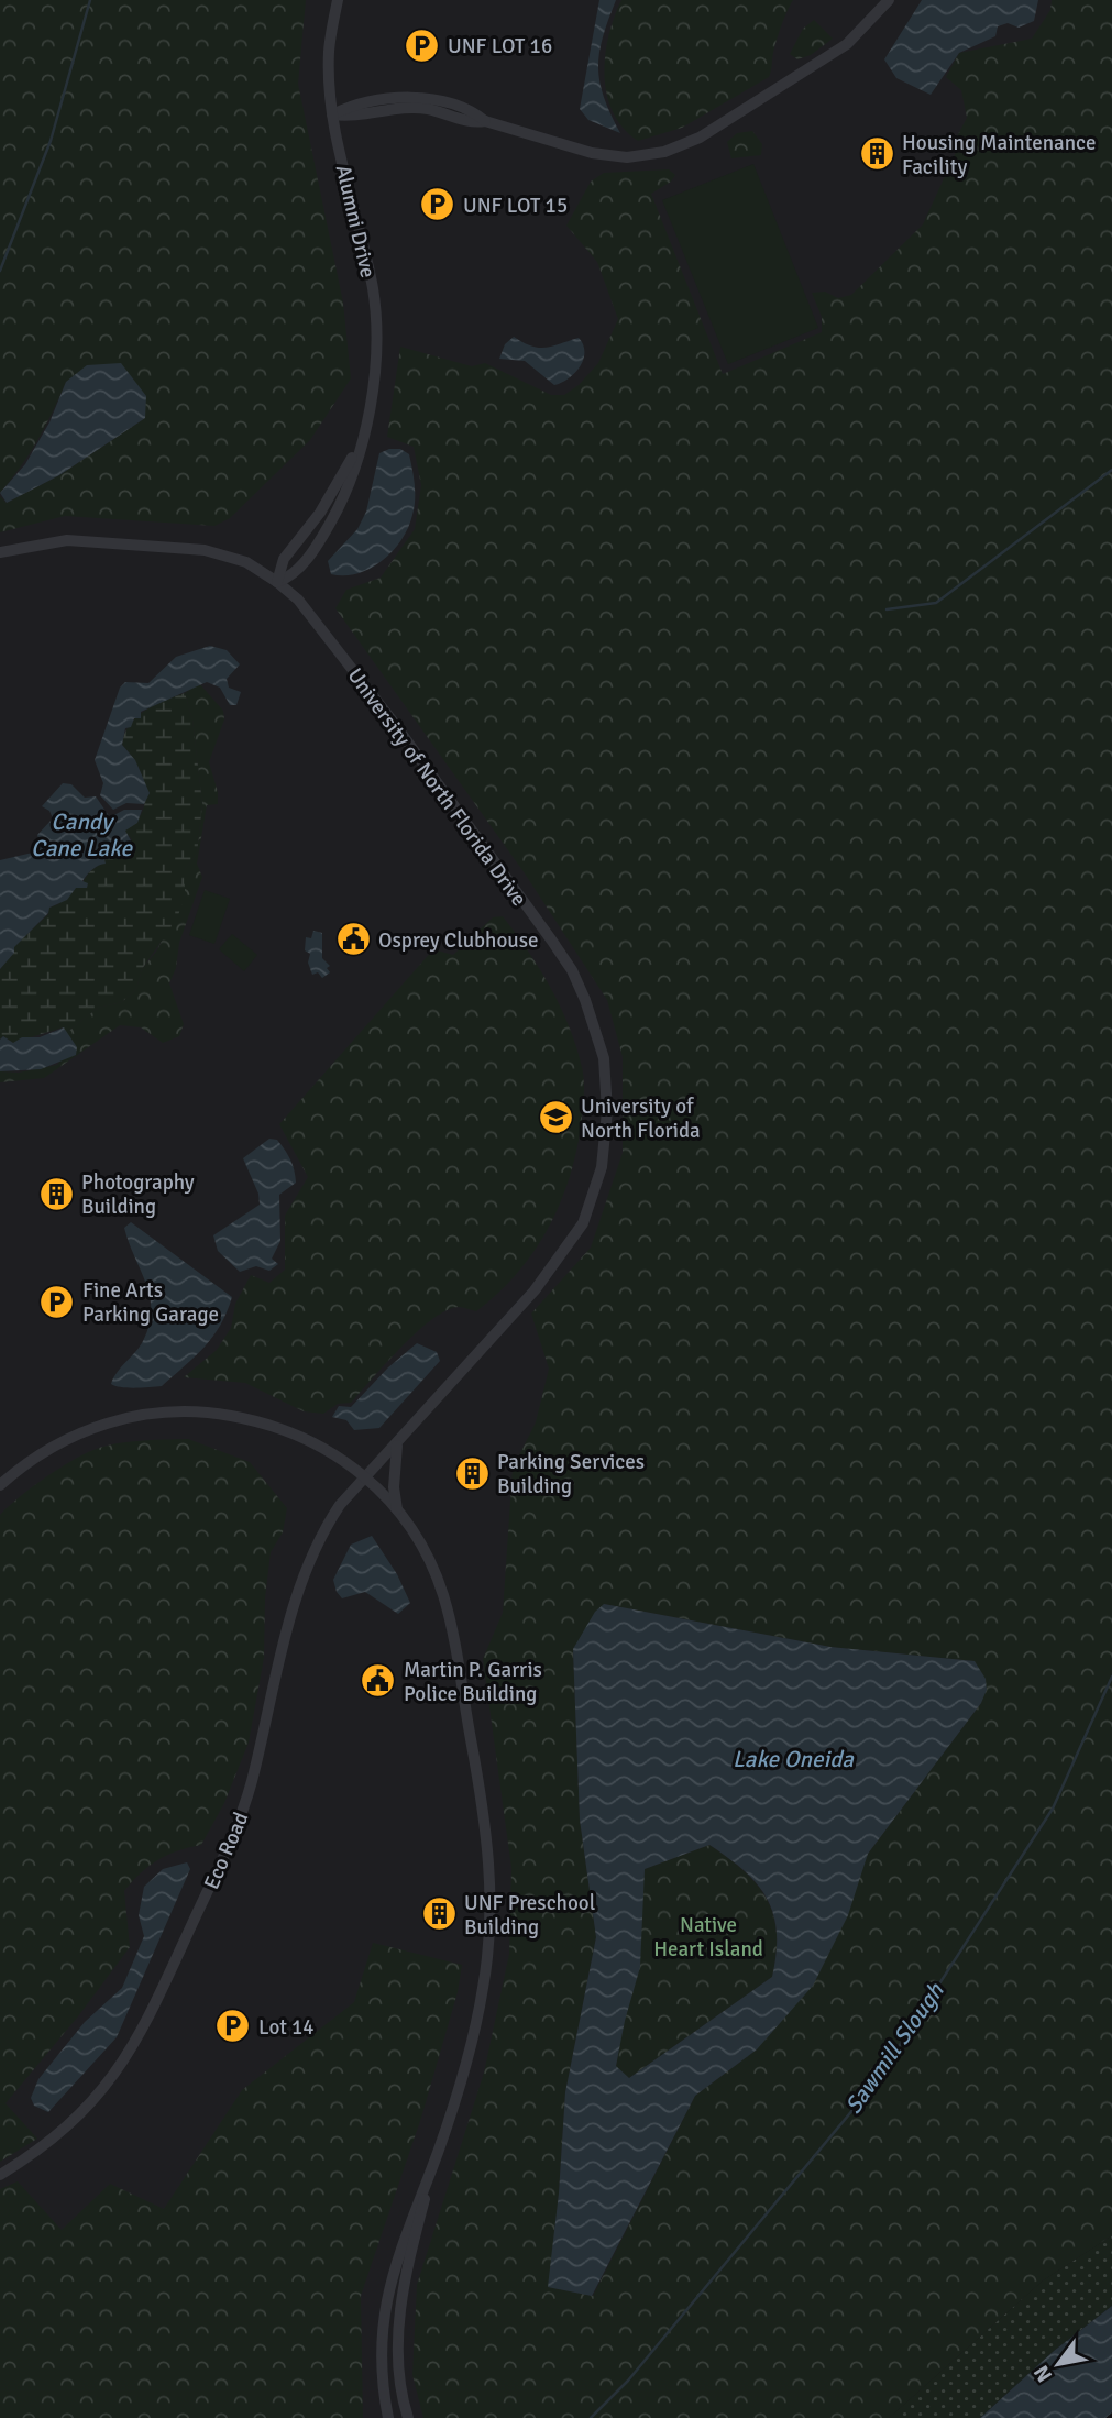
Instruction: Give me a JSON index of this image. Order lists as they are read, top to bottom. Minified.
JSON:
{"streets":{"street":["Alumni Drive","University of North Florida Drive","Eco Road"]},"crossings":[["Alumni Drive","University of North Florida Drive"],["University of North Florida Drive","Eco Road"]],"water":["Candy Cane Lake","Lake Oneida","Sawmill Slough"],"parks":["Native Heart Island"],"places":{"parking":["UNF LOT 16","UNF LOT 15","Fine Arts Parking Garage","Lot 14"],"building":["Housing Maintenance Facility","Photography Building","Parking Services Building","UNF Preschool Building"],"public building":["Osprey Clubhouse","Martin P. Garris Police Building"],"school or university":["University of North Florida"]},"north":"bottom left"}
